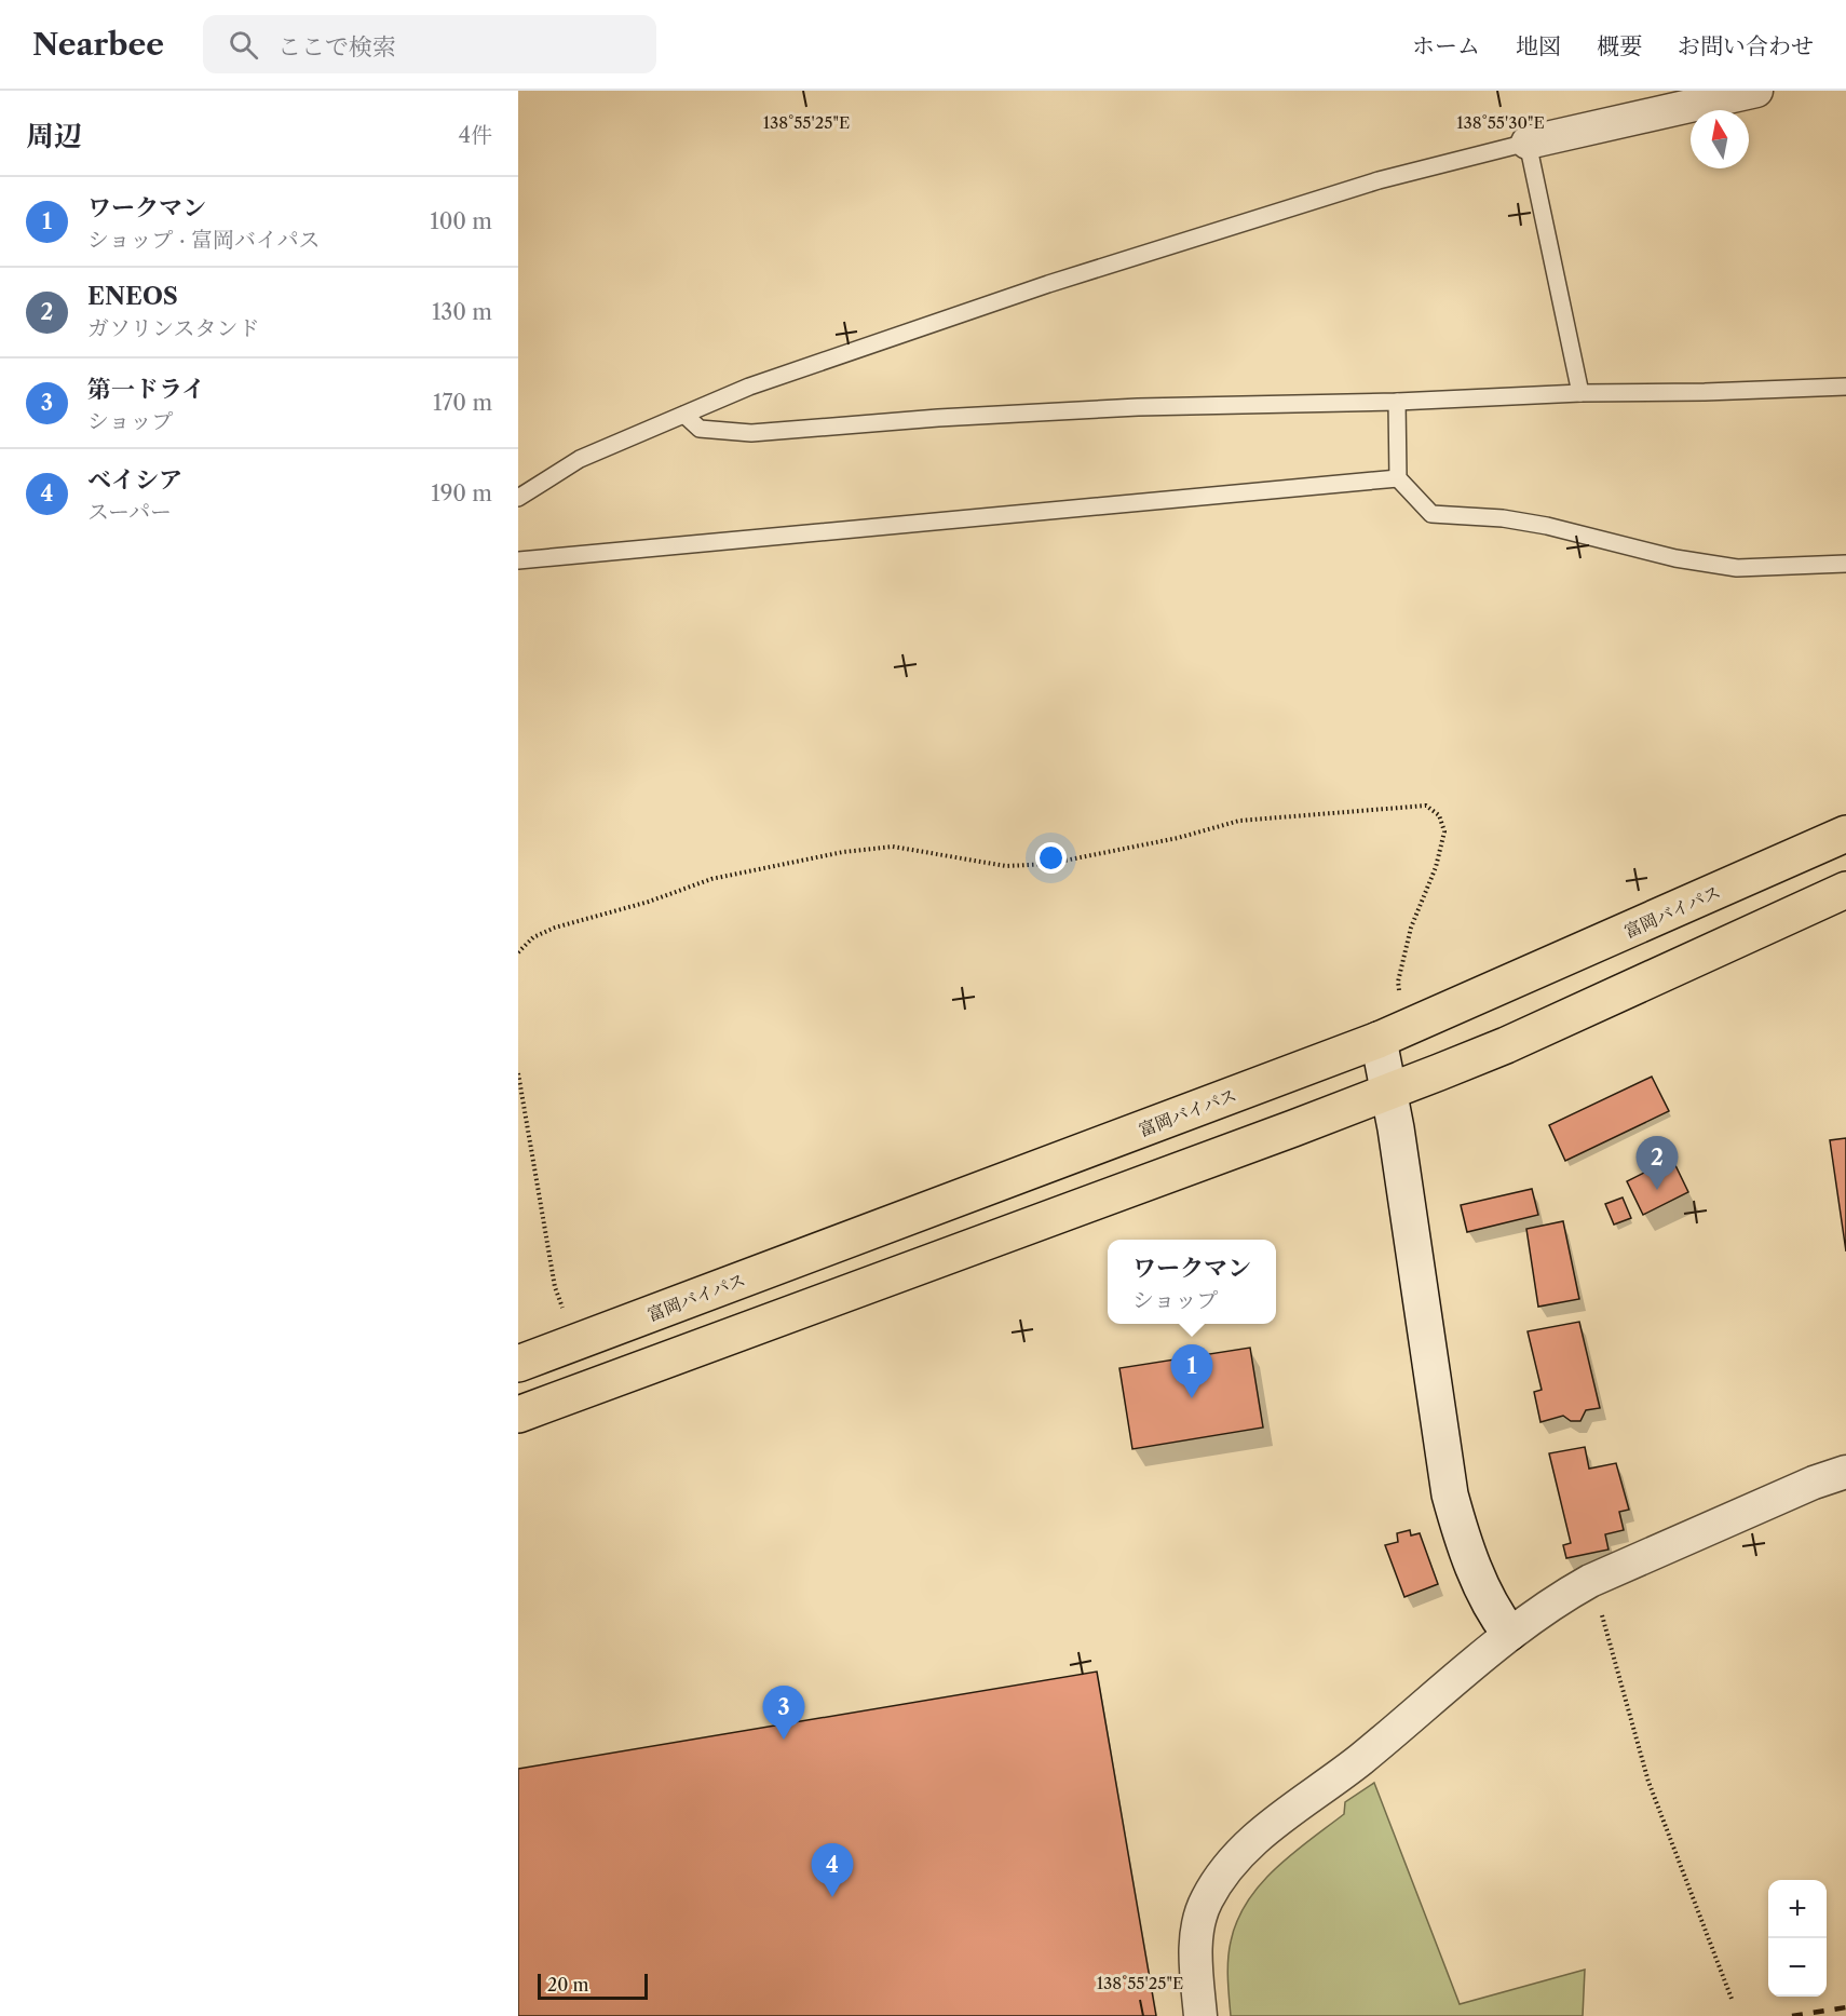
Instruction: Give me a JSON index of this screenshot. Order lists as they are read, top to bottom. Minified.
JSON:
{"streets":{"highway":["富岡バイパス"]},"scale_bar":"20 m","north":"top","page":{"header":"Nearbee","search":"ここで検索","nav":["ホーム","地図","概要","お問い合わせ"],"heading":["周辺","4件"],"list":[{"mark":"1","name":"ワークマン","note":"ショップ · 富岡バイパス","value":"100 m"},{"mark":"2","name":"ENEOS","note":"ガソリンスタンド","value":"130 m"},{"mark":"3","name":"第一ドライ","note":"ショップ","value":"170 m"},{"mark":"4","name":"ベイシア","note":"スーパー","value":"190 m"}],"pins":["2","1","3","4"],"popup":["ワークマン","ショップ"],"map_buttons":["+","−"],"scale":"20 m"},"coordinates":["138°55'25\"E","138°55'30\"E"]}
